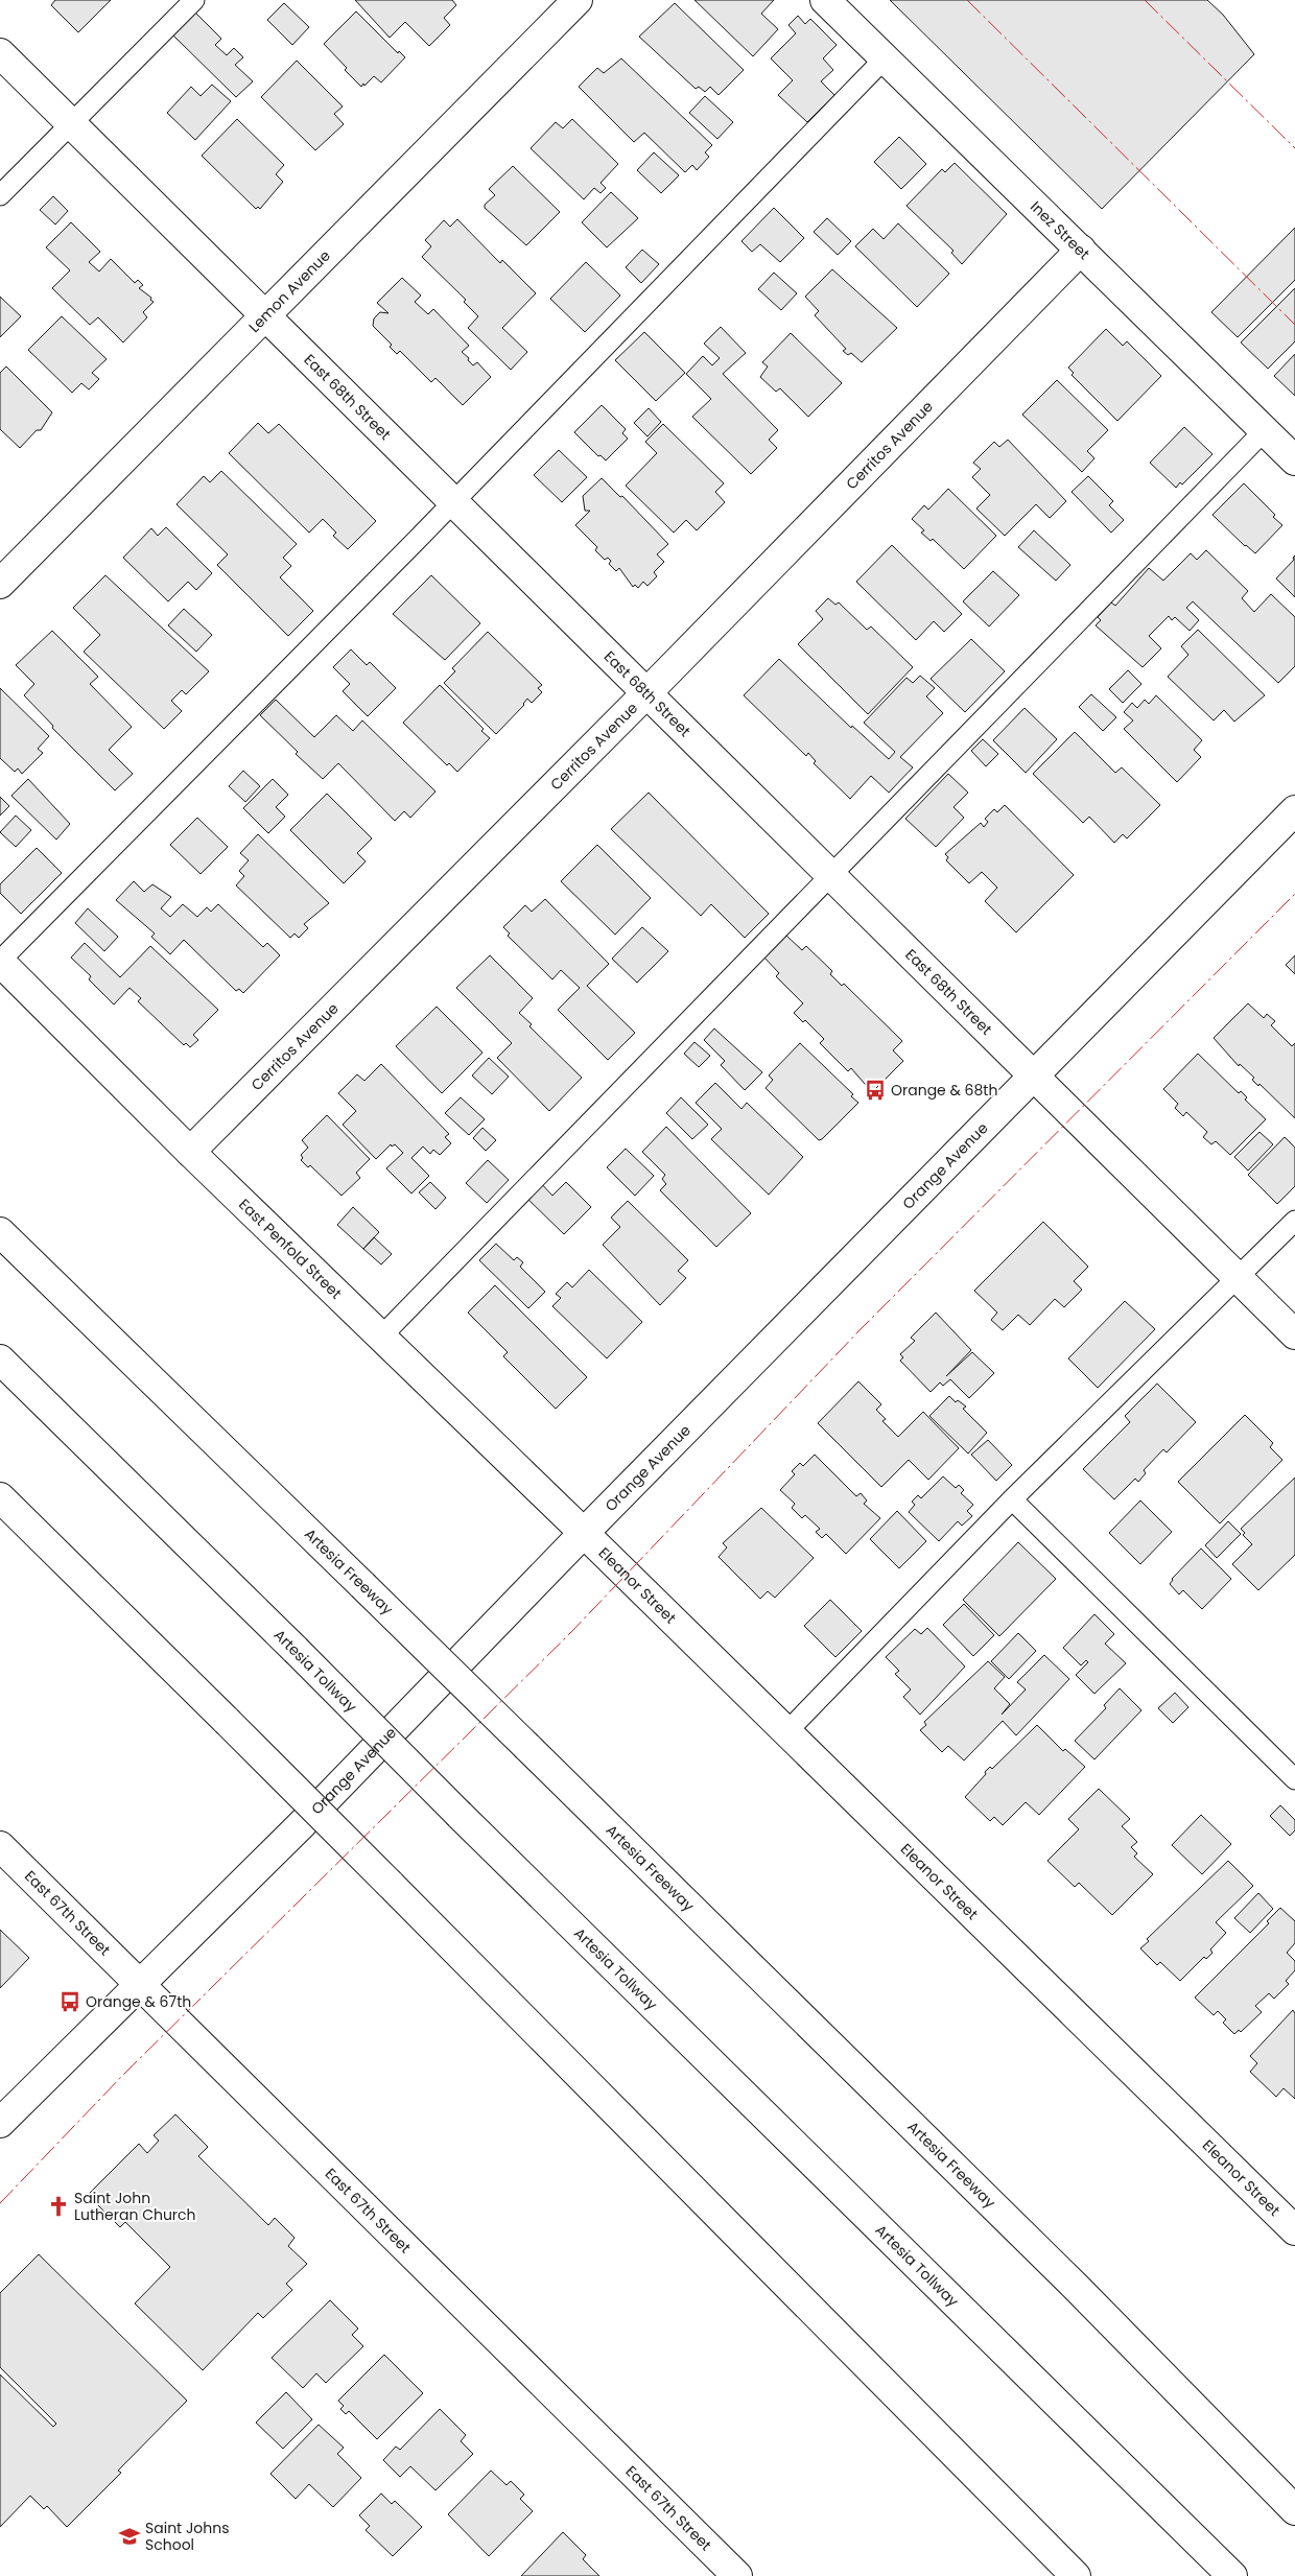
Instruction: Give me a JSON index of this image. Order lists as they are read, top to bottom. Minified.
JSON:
{"streets":{"main road":["Inez Street","Lemon Avenue","East 68th Street","Cerritos Avenue","Orange Avenue","East Penfold Street","Artesia Freeway","Eleanor Street","Artesia Tollway","East 67th Street"]},"crossings":[["Inez Street","Cerritos Avenue"],["Lemon Avenue","East 68th Street"],["East 68th Street","Cerritos Avenue"],["East 68th Street","Orange Avenue"],["Cerritos Avenue","East Penfold Street"],["Orange Avenue","East Penfold Street"],["Orange Avenue","Eleanor Street"],["Orange Avenue","East 67th Street"],["East Penfold Street","Eleanor Street"]],"places":{"bus stop":["Orange & 68th","Orange & 67th"],"church":["Saint John Lutheran Church"],"school or university":["Saint Johns School"]}}
